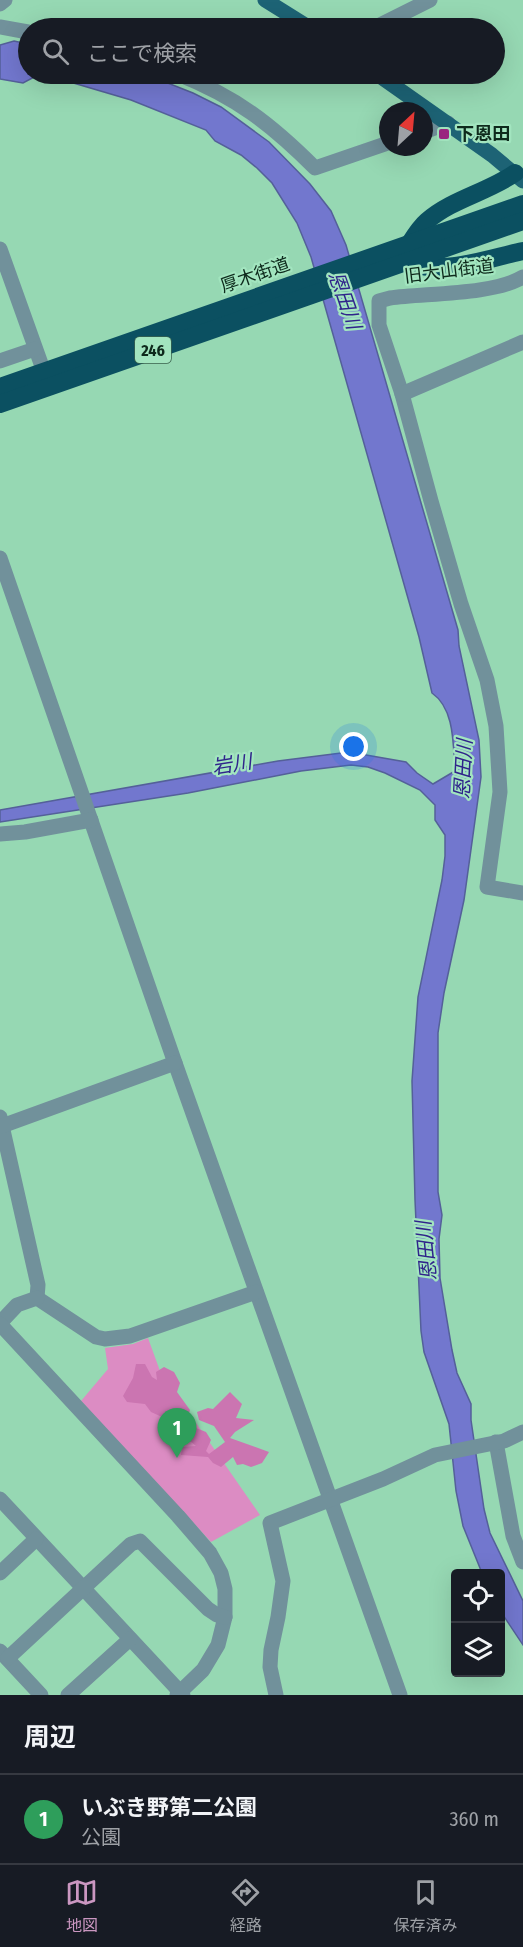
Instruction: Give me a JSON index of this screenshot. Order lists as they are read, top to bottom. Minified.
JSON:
{"streets":{"highway":["厚木街道","246"],"street":["旧大山街道"]},"water":["恩田川","岩川"],"places":{"transit":["下恩田"]},"north":"top right","page":{"search":"ここで検索","pins":"1","heading":"周辺","list":[{"mark":"1","name":"いぶき野第二公園","note":"公園","value":"360 m"}],"nav":["地図","経路","保存済み"]}}
